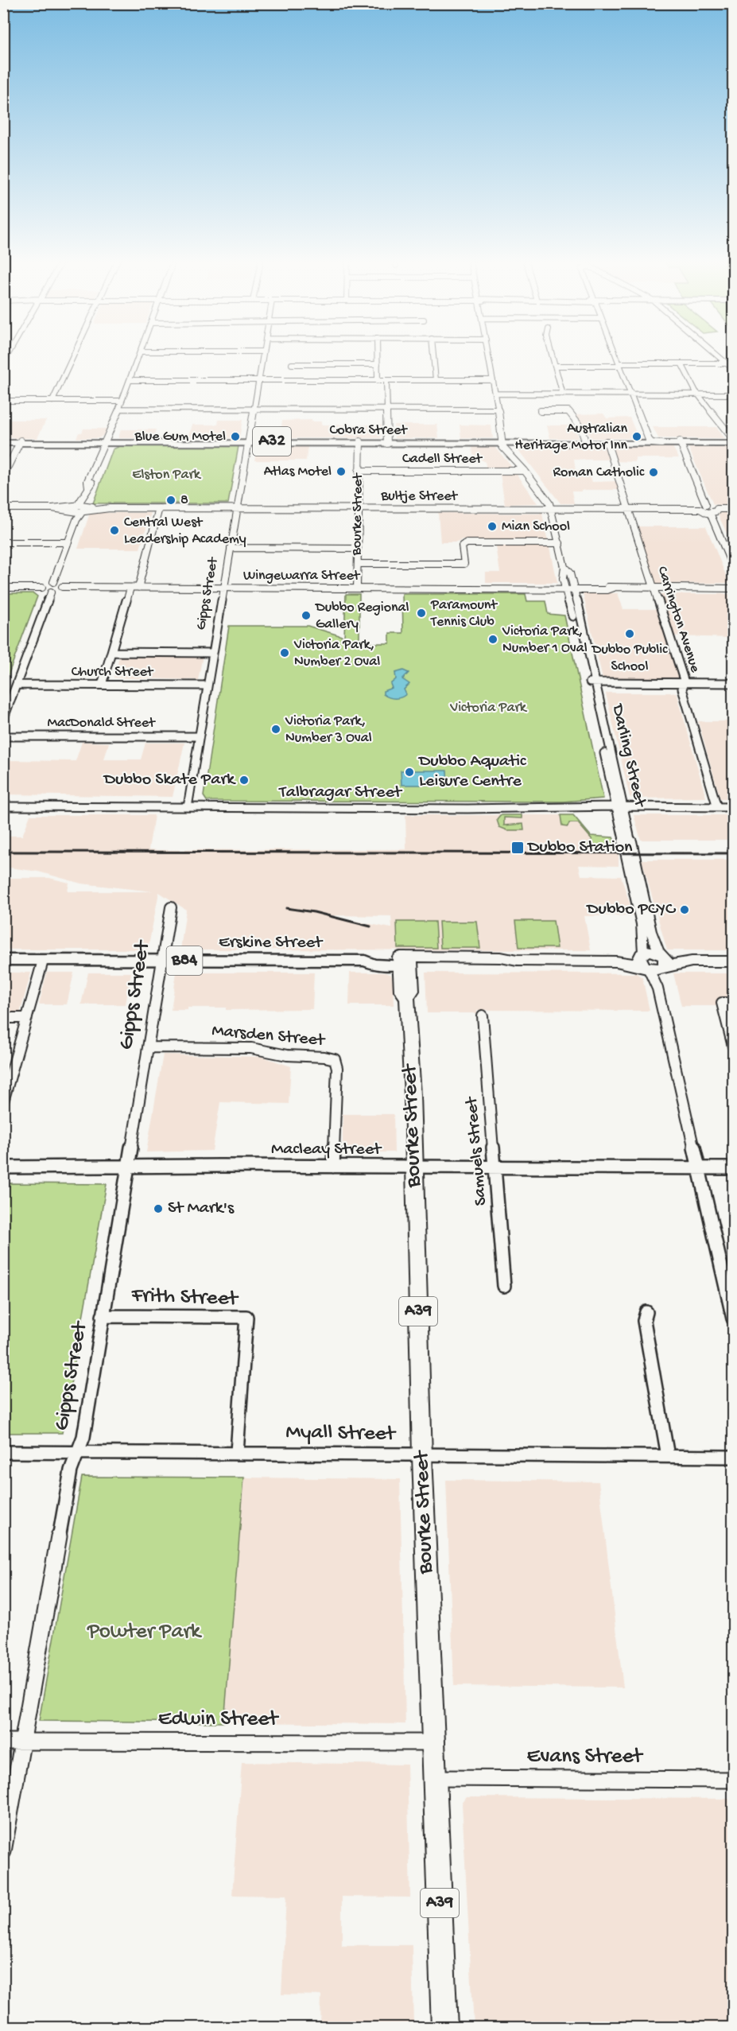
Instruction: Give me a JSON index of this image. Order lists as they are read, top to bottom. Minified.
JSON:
{"streets":{"highway":["Cobra Street","A32","Bourke Street","Erskine Street","A39"],"main road":["B84"],"street":["Cadell Street","Bultje Street","Wingewarra Street","Gipps Street","Carrington Avenue","Church Street","MacDonald Street","Darling Street","Talbragar Street","Marsden Street","Macleay Street","Samuels Street","Frith Street","Myall Street","Edwin Street","Evans Street"]},"crossings":[["Cobra Street","Bourke Street"],["Cobra Street","Gipps Street"],["Cobra Street","Carrington Avenue"],["Cobra Street","Darling Street"],["Cadell Street","Bourke Street"],["Cadell Street","Darling Street"],["Bultje Street","Bourke Street"],["Bultje Street","Gipps Street"],["Bultje Street","Carrington Avenue"],["Bultje Street","Darling Street"],["Bourke Street","Wingewarra Street"],["Bourke Street","Erskine Street"],["Bourke Street","Macleay Street"],["Bourke Street","Myall Street"],["Bourke Street","Edwin Street"],["Bourke Street","Evans Street"],["Wingewarra Street","Gipps Street"],["Wingewarra Street","Carrington Avenue"],["Wingewarra Street","Darling Street"],["Gipps Street","Church Street"],["Gipps Street","MacDonald Street"],["Gipps Street","Talbragar Street"],["Gipps Street","Erskine Street"],["Gipps Street","Marsden Street"],["Gipps Street","Macleay Street"],["Gipps Street","Frith Street"],["Gipps Street","Myall Street"],["Gipps Street","Edwin Street"],["Carrington Avenue","Talbragar Street"],["Darling Street","Talbragar Street"],["Darling Street","Erskine Street"],["Darling Street","Macleay Street"],["Marsden Street","Macleay Street"],["Macleay Street","Samuels Street"],["Frith Street","Myall Street"]],"parks":["Elston Park","Victoria Park","Powter Park"],"places":{"other":["Blue Gum Motel","Australian Heritage Motor Inn","Atlas Motel","Roman Catholic","8","Mian School","Central West Leadership Academy","Paramount Tennis Club","Dubbo Regional Gallery","Dubbo Public School","Victoria Park, Number 1 Oval","Victoria Park, Number 2 Oval","Victoria Park, Number 3 Oval","Dubbo Aquatic Leisure Centre","Dubbo Skate Park","Dubbo PCYC","St Mark's"],"transit":["Dubbo Station"]}}
